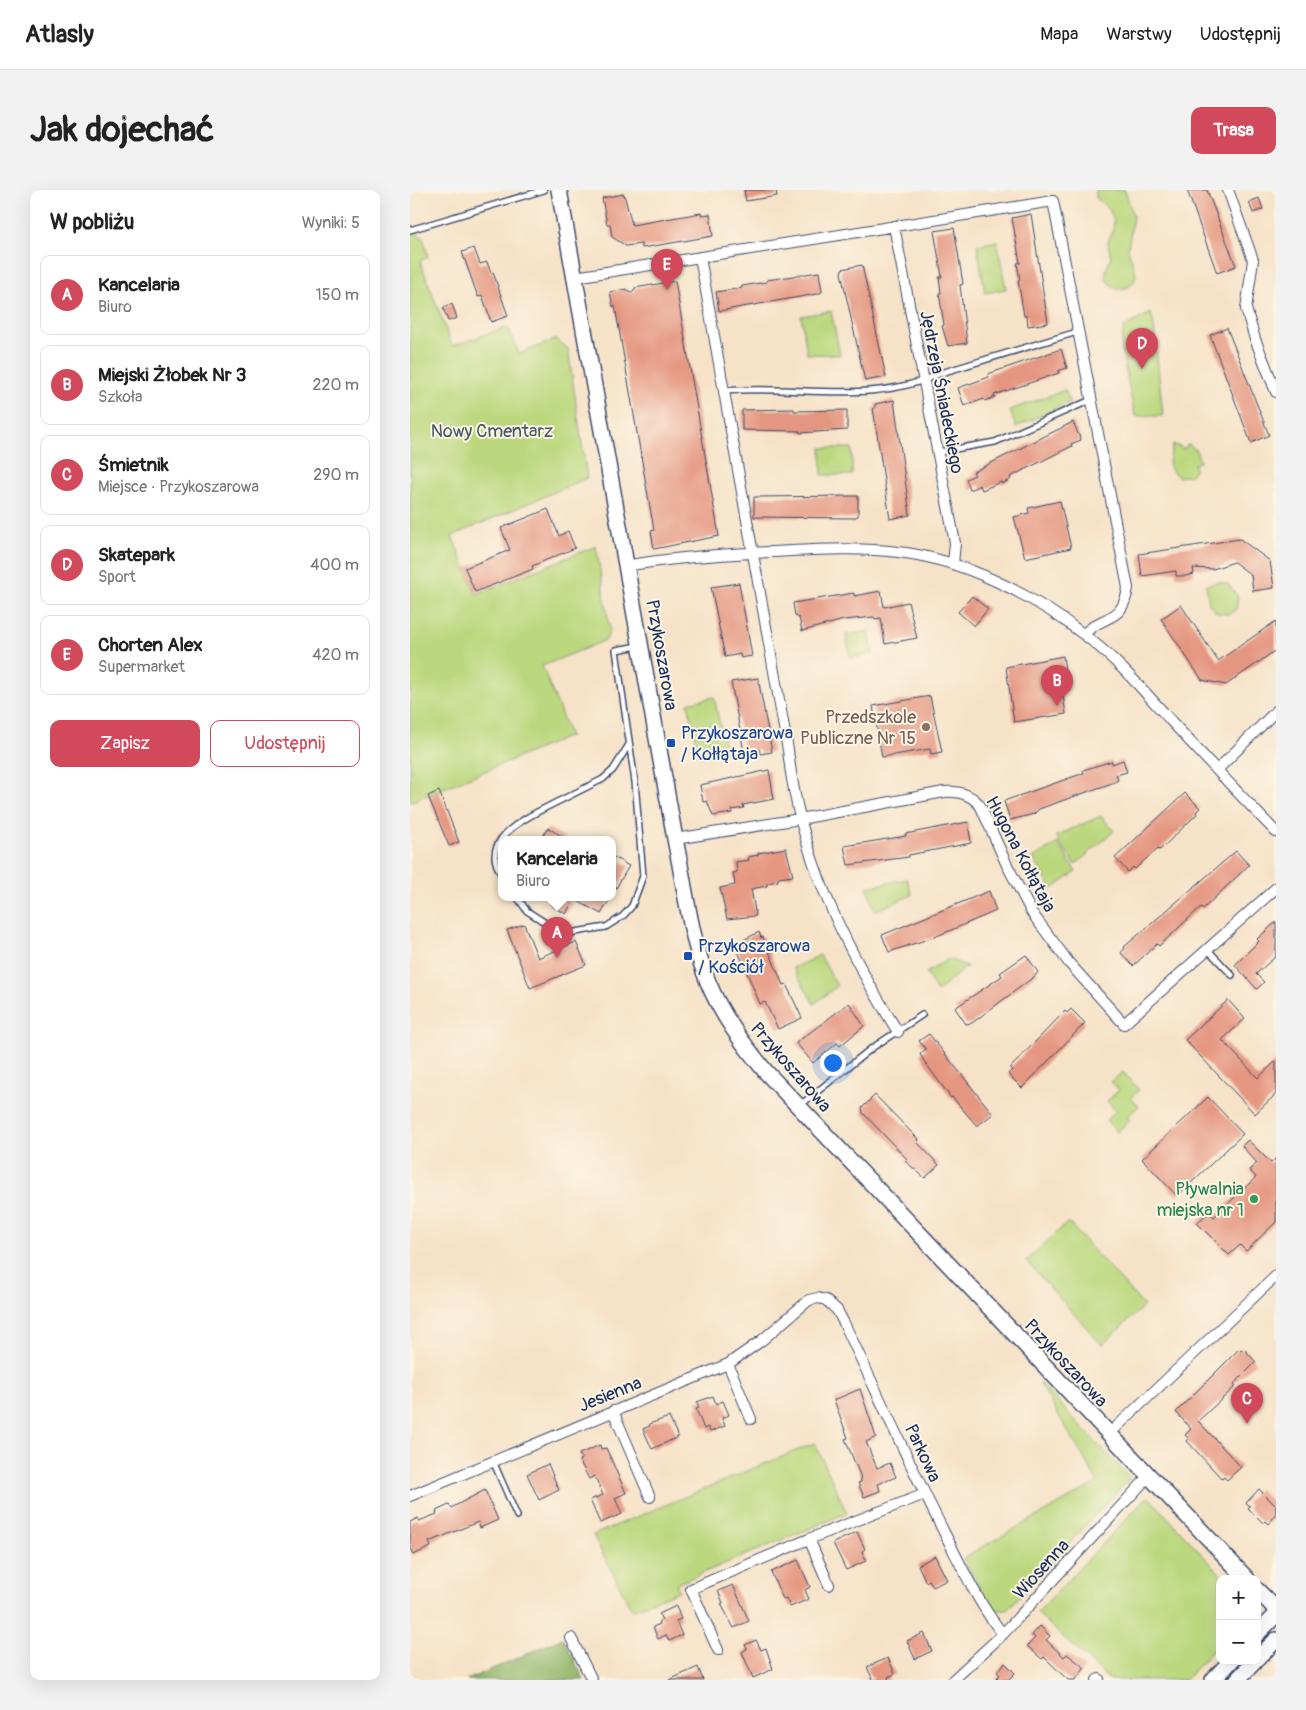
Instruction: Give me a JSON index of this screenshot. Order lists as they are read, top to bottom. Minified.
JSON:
{"streets":{"street":["Jędrzeja Śniadeckiego","Przykoszarowa","Hugona Kołłątaja","Jesienna","Parkowa","Wiosenna"]},"crossings":[["Przykoszarowa","Hugona Kołłątaja"],["Przykoszarowa","Wiosenna"],["Jesienna","Parkowa"],["Parkowa","Wiosenna"]],"parks":["Nowy Cmentarz"],"places":{"other":["Przedszkole Publiczne Nr 15","Pływalnia miejska nr 1"],"transit":["Przykoszarowa / Kołłątaja","Przykoszarowa / Kościół"]},"page":{"header":"Atlasly","nav":["Mapa","Warstwy","Udostępnij"],"buttons":["Trasa",["Zapisz","Udostępnij"]],"title":"Jak dojechać","heading":["W pobliżu","Wyniki: 5"],"pins":["E","D","B","A","C"],"list":[{"mark":"A","name":"Kancelaria","note":"Biuro","value":"150 m"},{"mark":"B","name":"Miejski Żłobek Nr 3","note":"Szkoła","value":"220 m"},{"mark":"C","name":"Śmietnik","note":"Miejsce · Przykoszarowa","value":"290 m"},{"mark":"D","name":"Skatepark","note":"Sport","value":"400 m"},{"mark":"E","name":"Chorten Alex","note":"Supermarket","value":"420 m"}],"popup":["Kancelaria","Biuro"],"map_buttons":["+","−"]}}
